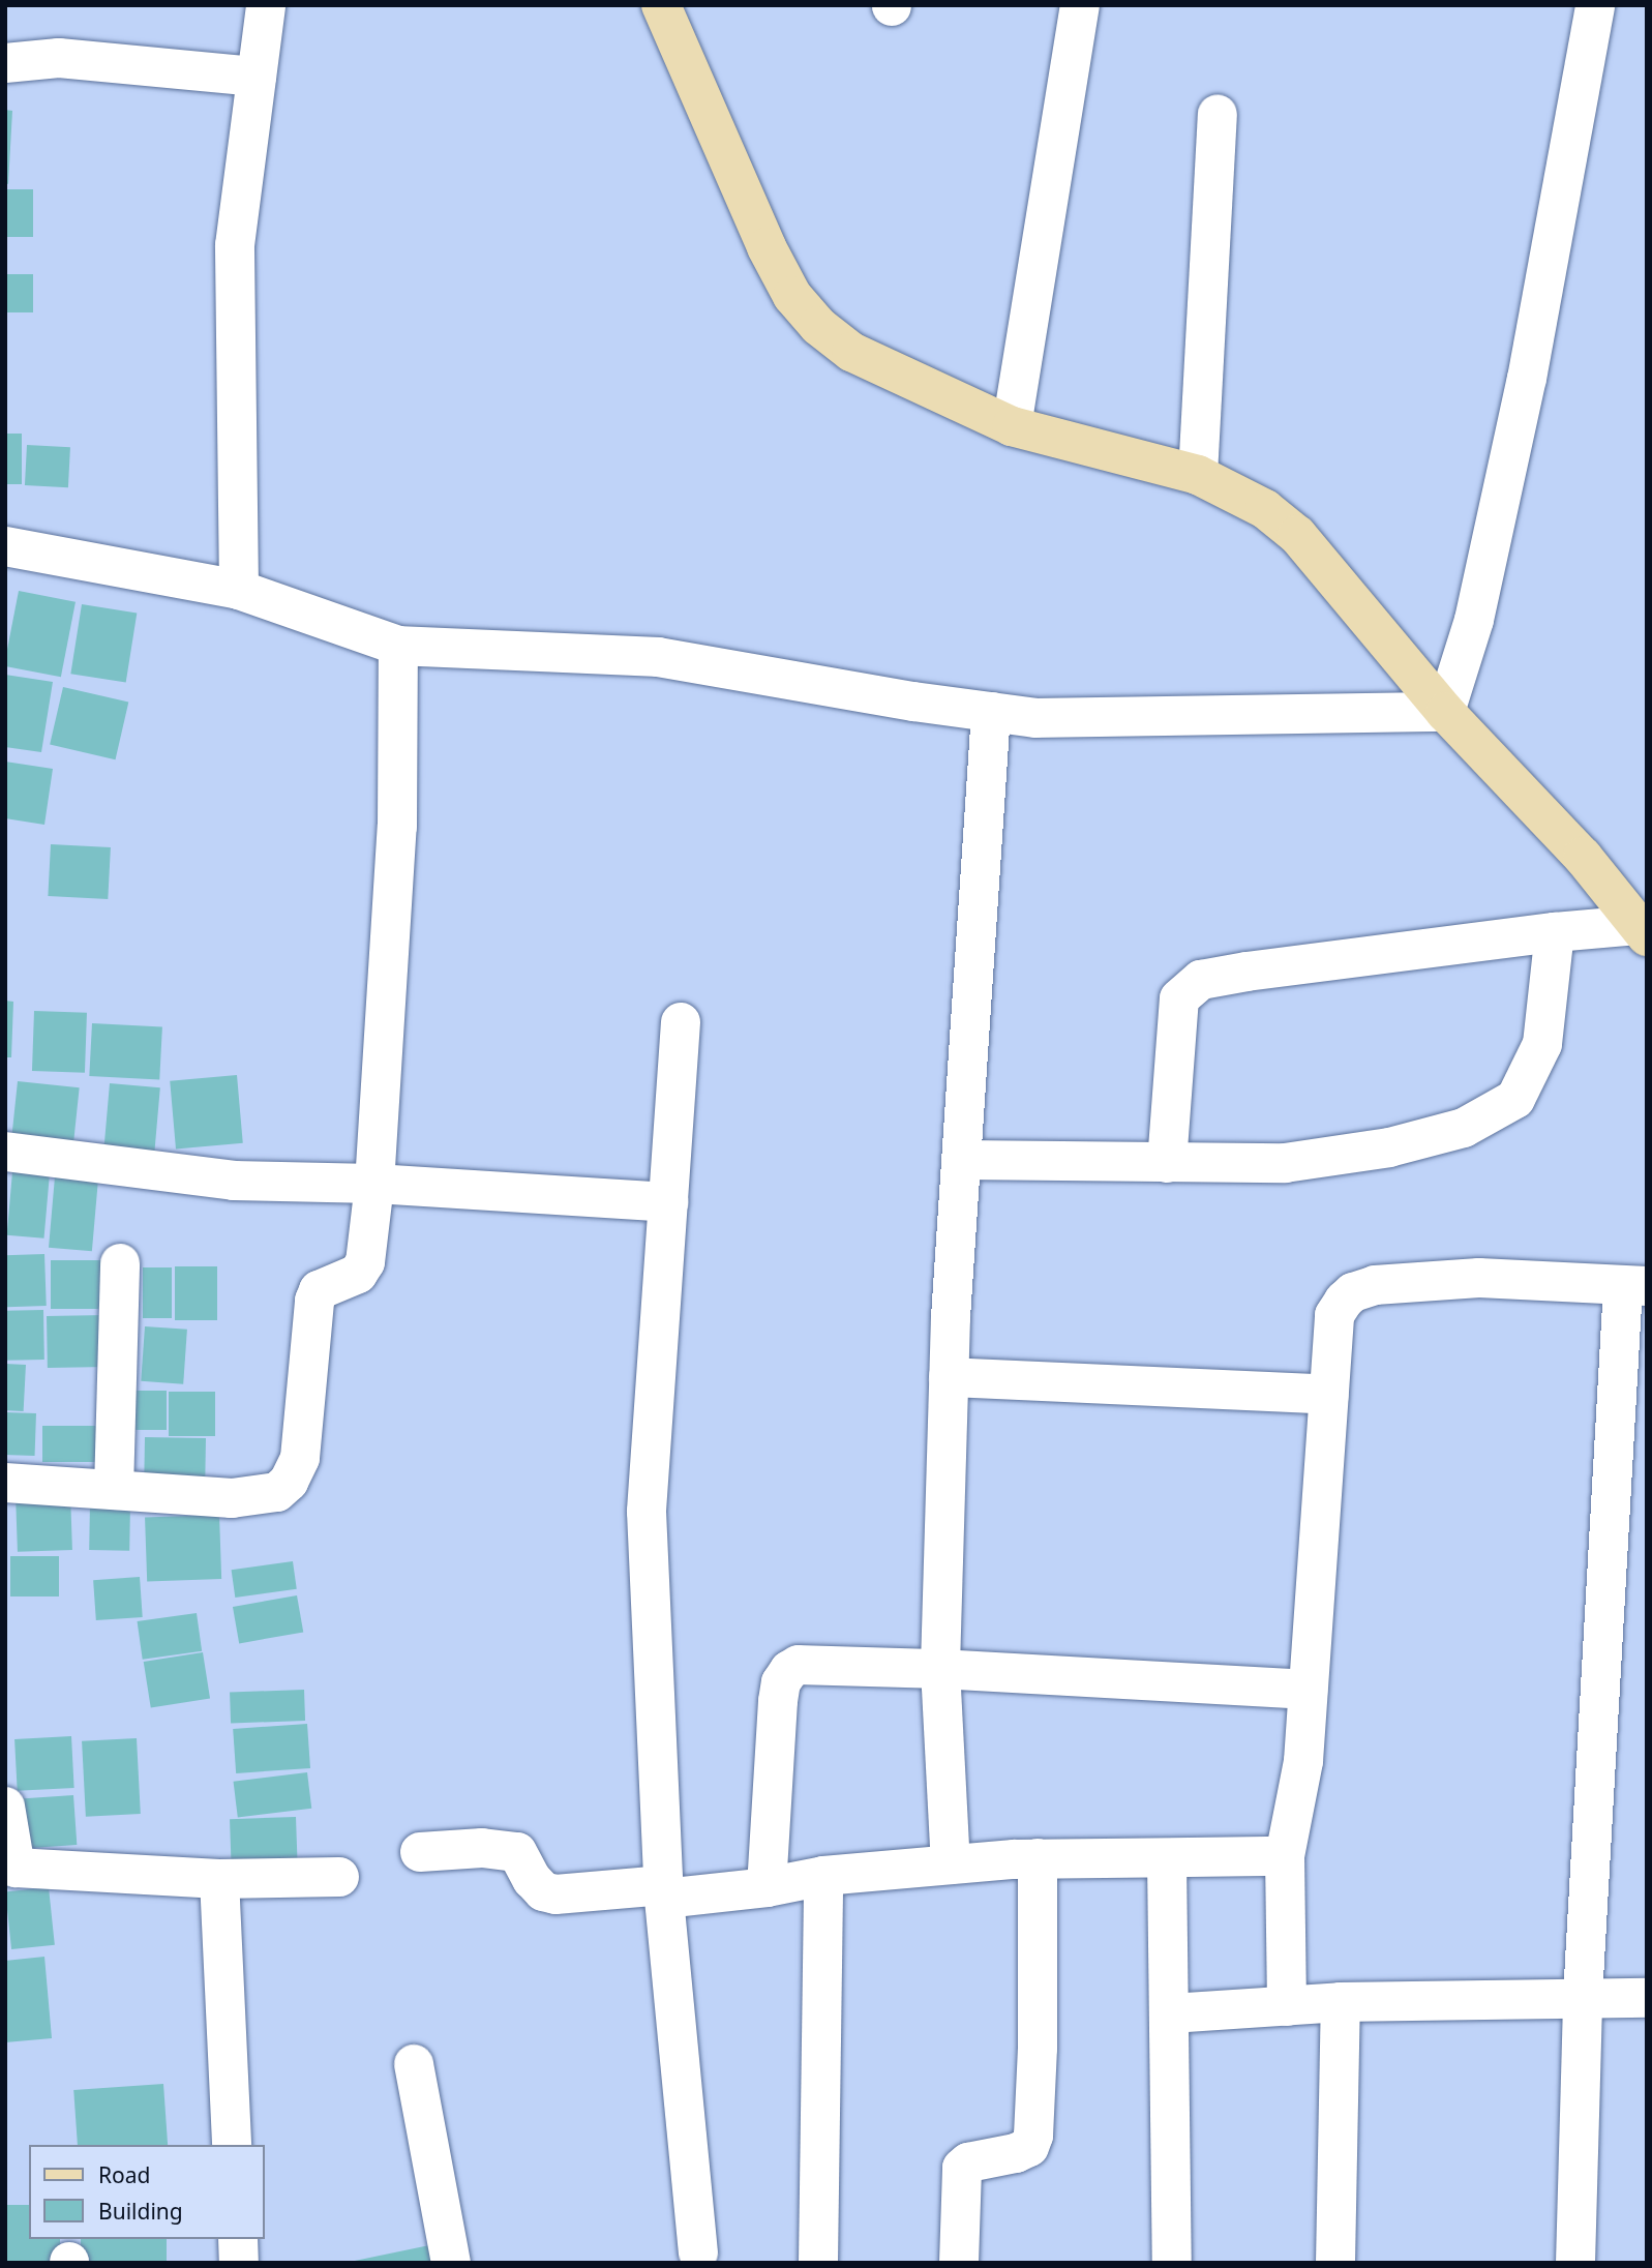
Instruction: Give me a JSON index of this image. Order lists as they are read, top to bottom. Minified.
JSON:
{"legend":["Road","Building"]}
